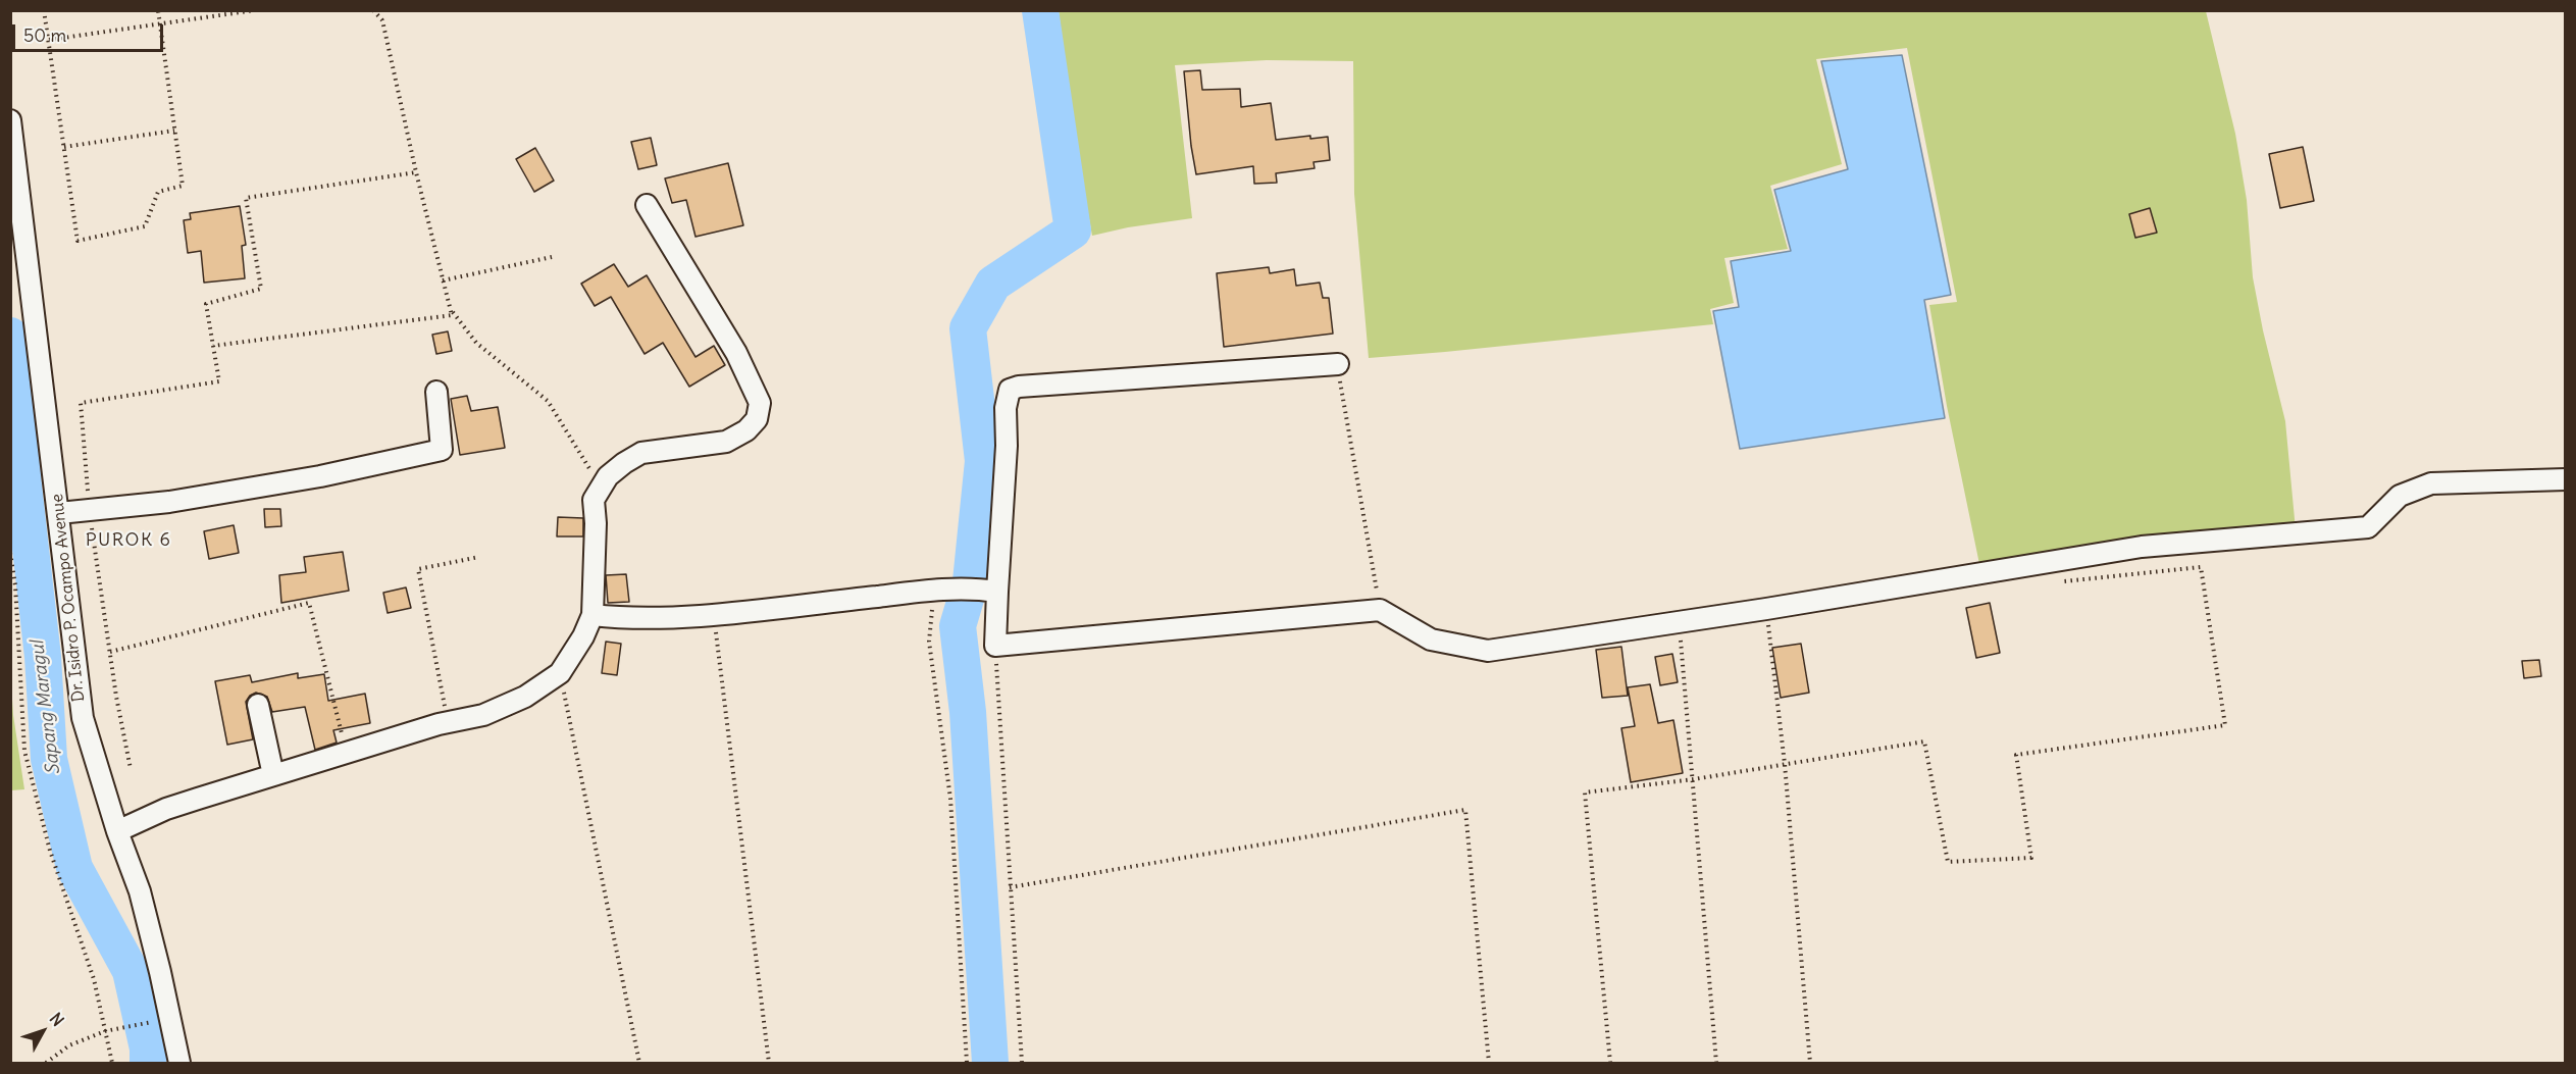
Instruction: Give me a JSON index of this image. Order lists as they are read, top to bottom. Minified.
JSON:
{"streets":{"street":["Dr. Isidro P. Ocampo Avenue"]},"districts":["PUROK 6"],"water":["Sapang Maragul"],"scale_bar":"50 m","north":"top right"}
